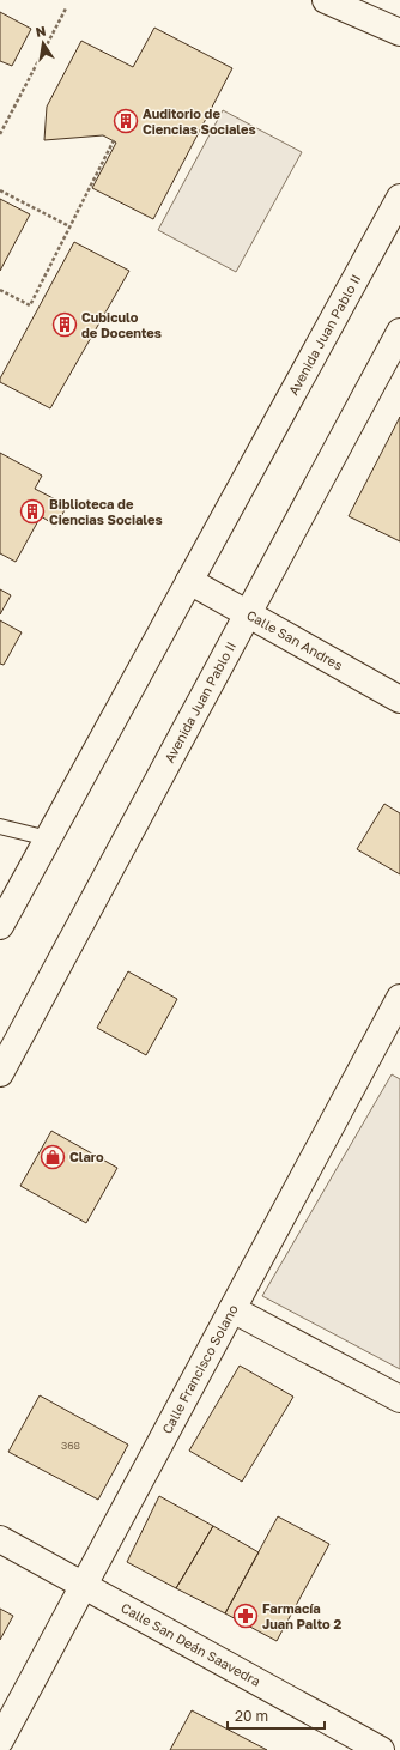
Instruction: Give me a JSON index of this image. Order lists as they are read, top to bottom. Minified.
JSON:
{"streets":{"main road":["Avenida Juan Pablo II","Calle San Andres","Calle Francisco Solano","Calle San Deán Saavedra"]},"crossings":[["Avenida Juan Pablo II","Calle San Andres"],["Calle Francisco Solano","Calle San Deán Saavedra"]],"places":{"building":["Auditorio de Ciencias Sociales","Cubiculo de Docentes","Biblioteca de Ciencias Sociales"],"shop":["Claro"],"pharmacy":["Farmacía Juan Palto 2"]},"house_numbers":["368"],"scale_bar":"20 m","north":"top"}
